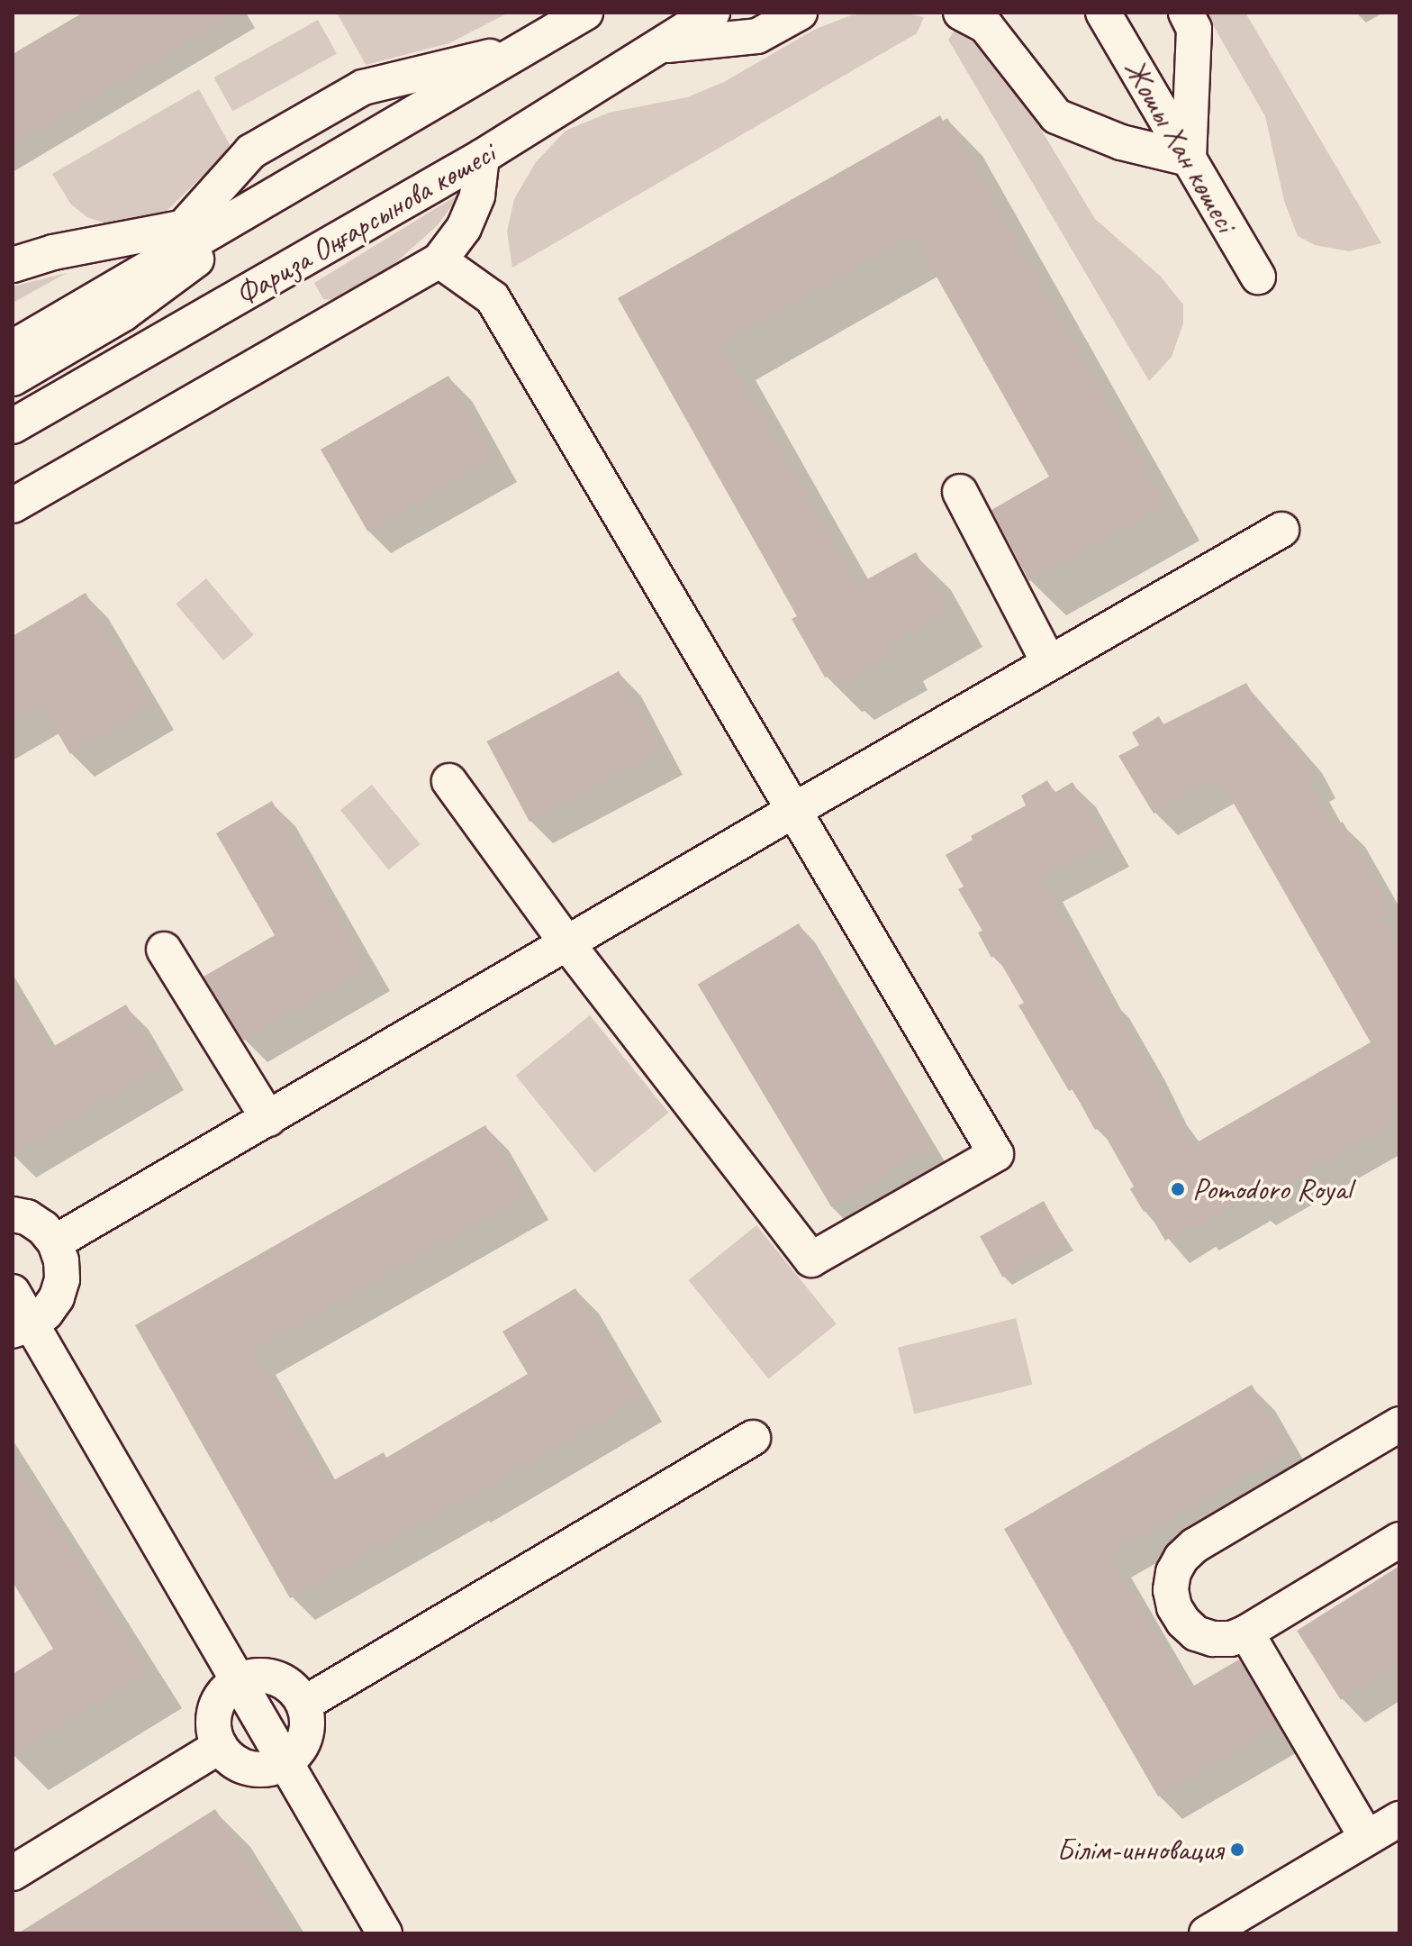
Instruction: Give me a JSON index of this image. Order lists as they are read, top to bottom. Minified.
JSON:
{"streets":{"street":["Жошы Хан көшесі","Фариза Оңғарсынова көшесі"]},"places":["Pomodoro Royal","Білім-инновация"]}
